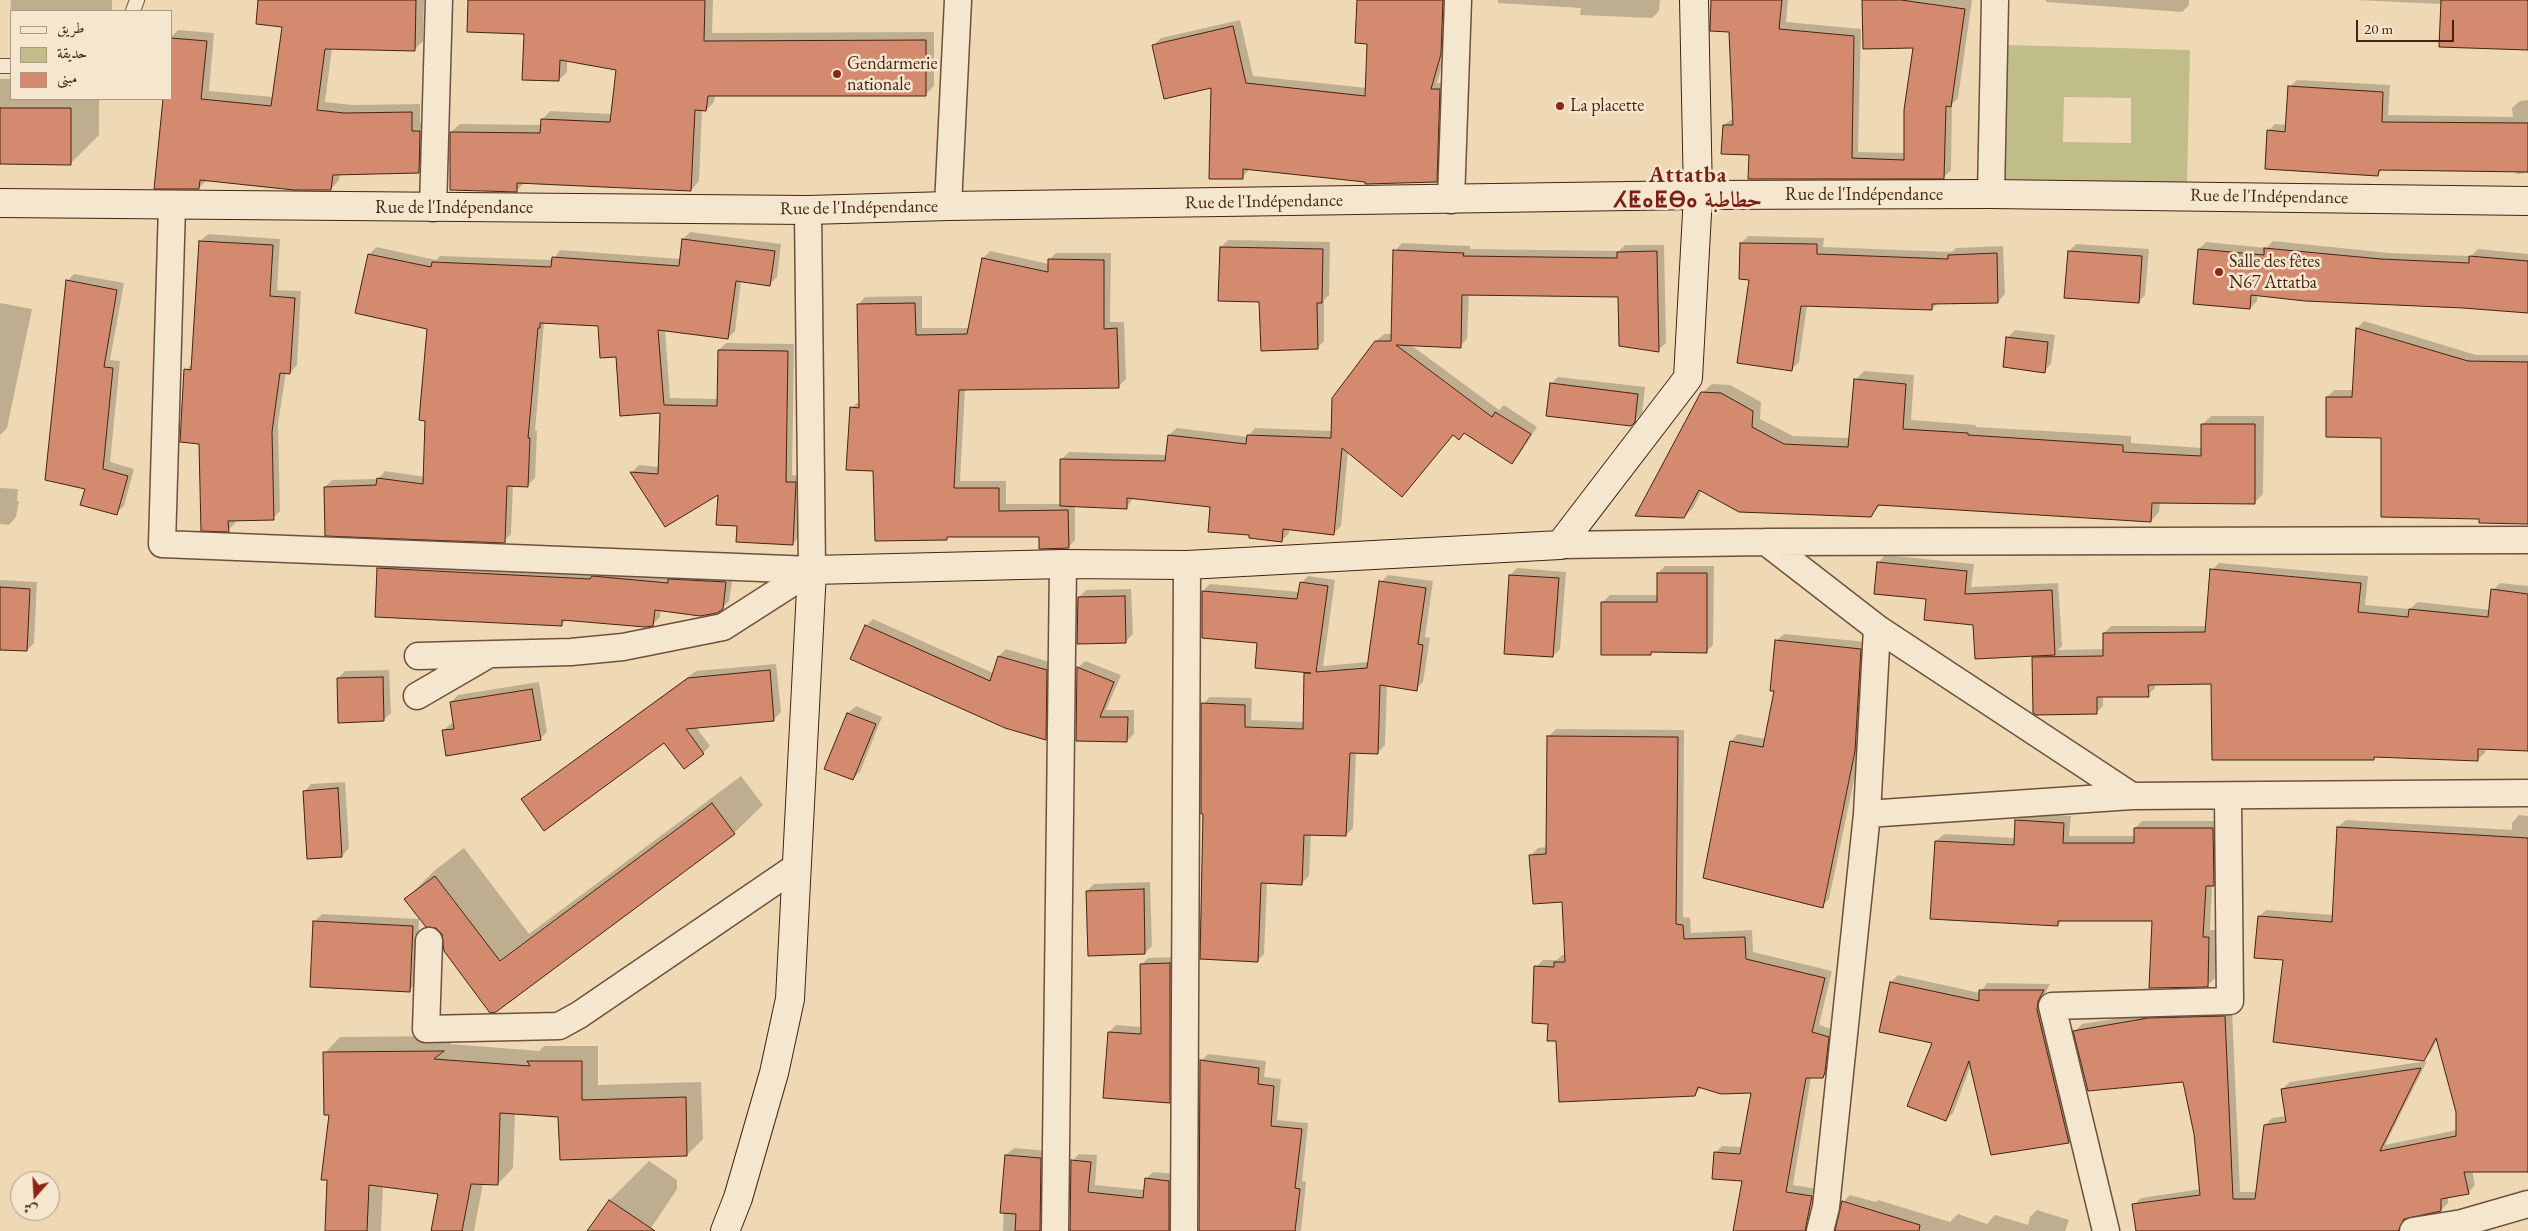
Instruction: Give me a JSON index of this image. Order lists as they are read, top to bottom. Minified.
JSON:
{"streets":{"main road":["Rue de l'Indépendance"]},"districts":["Attatba ⵃⵟⴰⵟⴱⴰ حطاطبة"],"places":["Gendarmerie nationale","La placette","Salle des fêtes N67 Attatba"],"legend":["طريق","حديقة","مبنى"],"scale_bar":"20 m","north":"bottom"}
